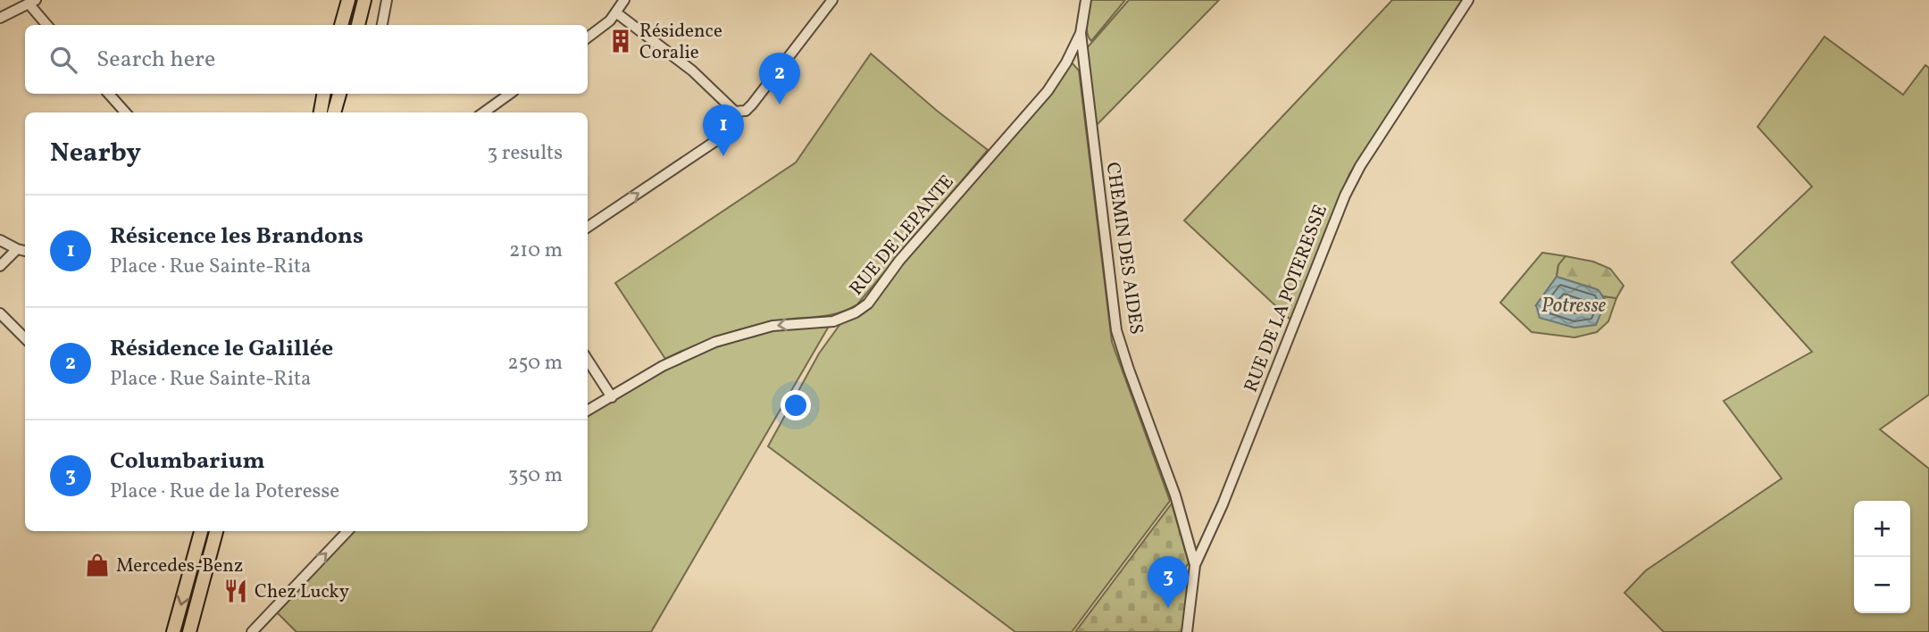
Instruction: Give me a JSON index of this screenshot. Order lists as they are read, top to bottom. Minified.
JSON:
{"streets":{"street":["RUE DE LEPANTE","CHEMIN DES AIDES","RUE DE LA POTERESSE"]},"crossings":[["RUE DE LEPANTE","CHEMIN DES AIDES"],["CHEMIN DES AIDES","RUE DE LA POTERESSE"]],"one_way":["RUE DE LEPANTE"],"water":["Potresse"],"places":{"building":["Résidence Coralie"],"shop":["Mercedes-Benz"],"restaurant":["Chez Lucky"]},"page":{"search":"Search here","pins":["2","1","3"],"heading":["Nearby","3 results"],"list":[{"mark":"1","name":"Résicence les Brandons","note":"Place · Rue Sainte-Rita","value":"210 m"},{"mark":"2","name":"Résidence le Galillée","note":"Place · Rue Sainte-Rita","value":"250 m"},{"mark":"3","name":"Columbarium","note":"Place · Rue de la Poteresse","value":"350 m"}],"map_buttons":["+","−"]}}
